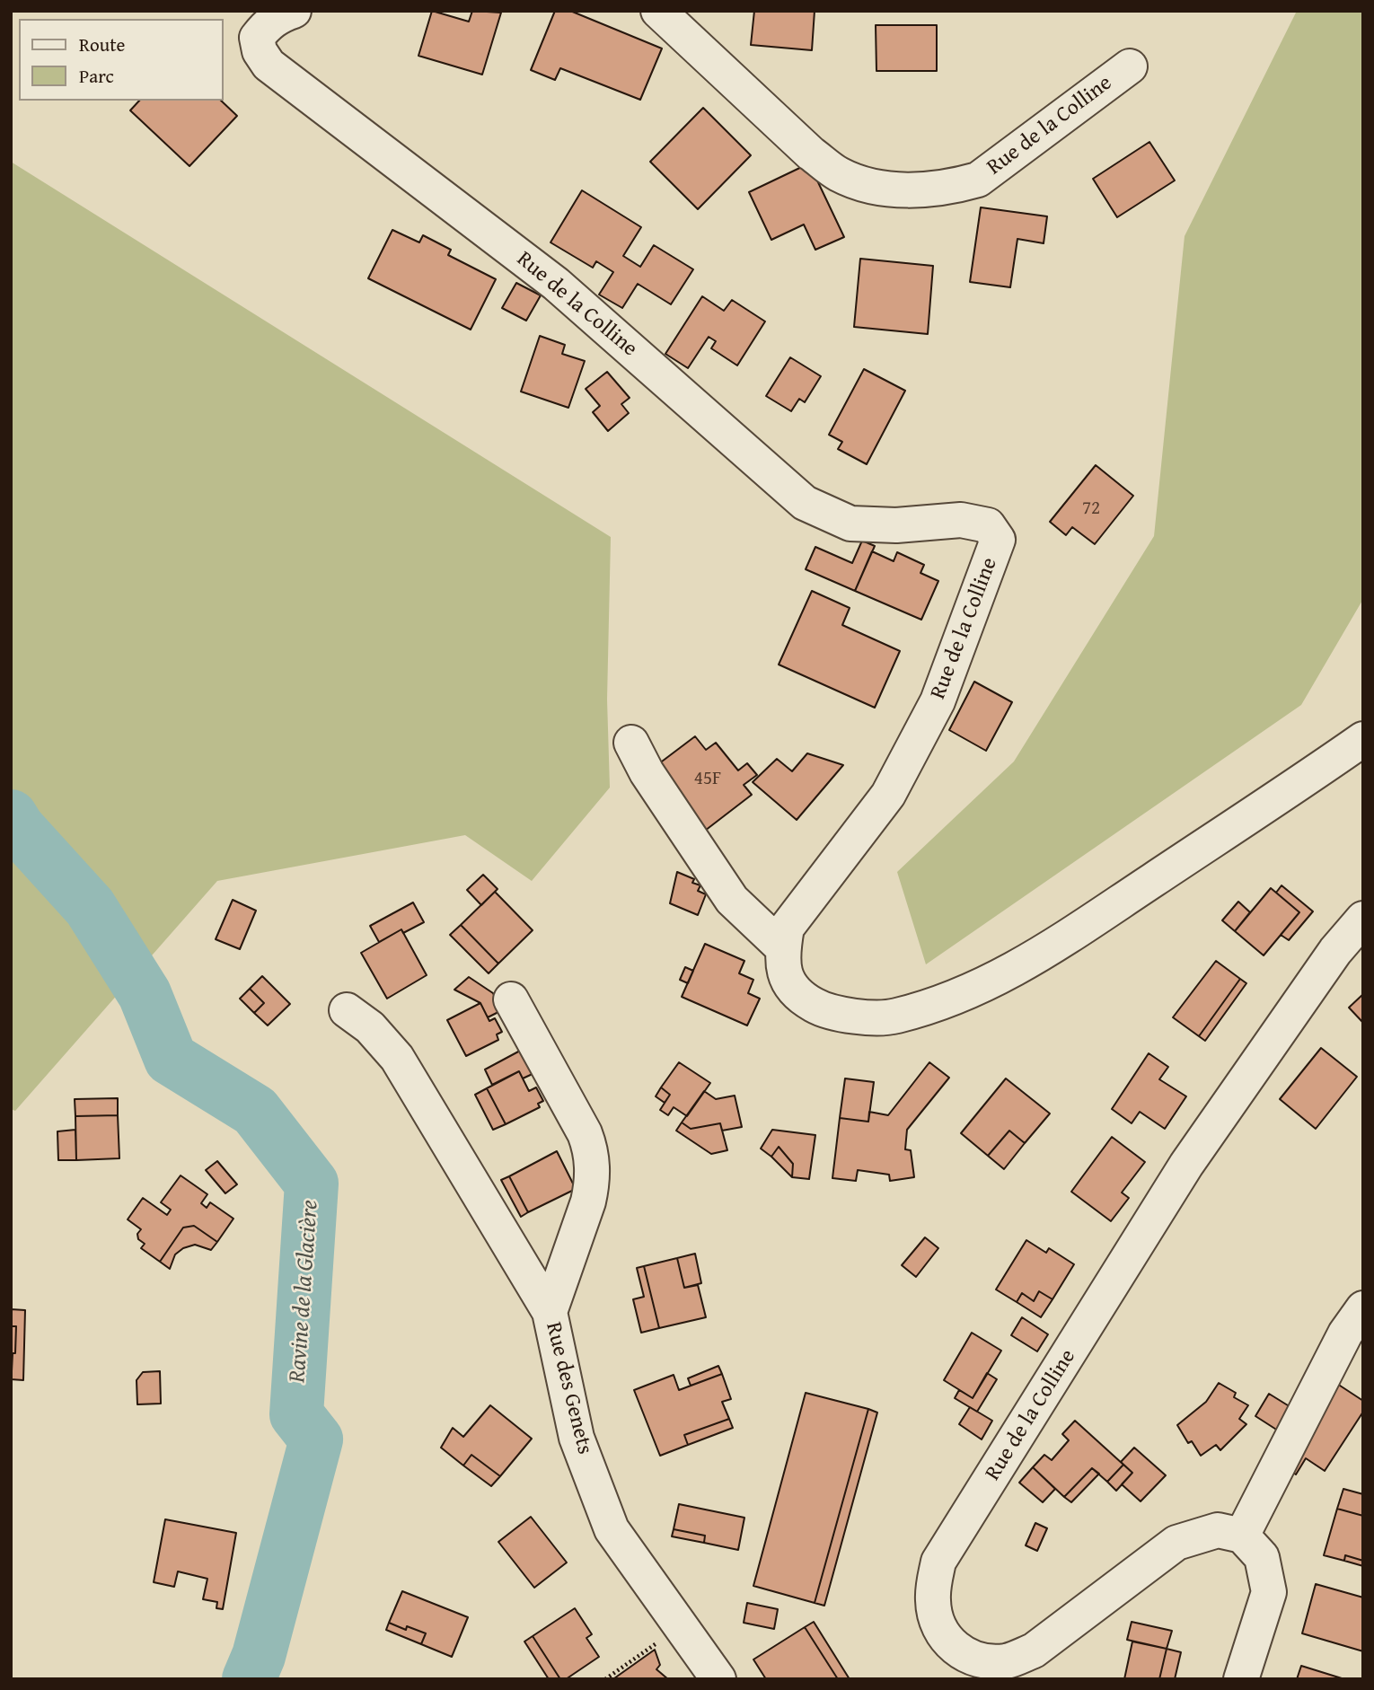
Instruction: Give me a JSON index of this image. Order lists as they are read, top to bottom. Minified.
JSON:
{"streets":{"street":["Rue de la Colline","Rue des Genets"]},"water":["Ravine de la Glacière"],"house_numbers":["72","45F"],"legend":["Route","Parc"]}
